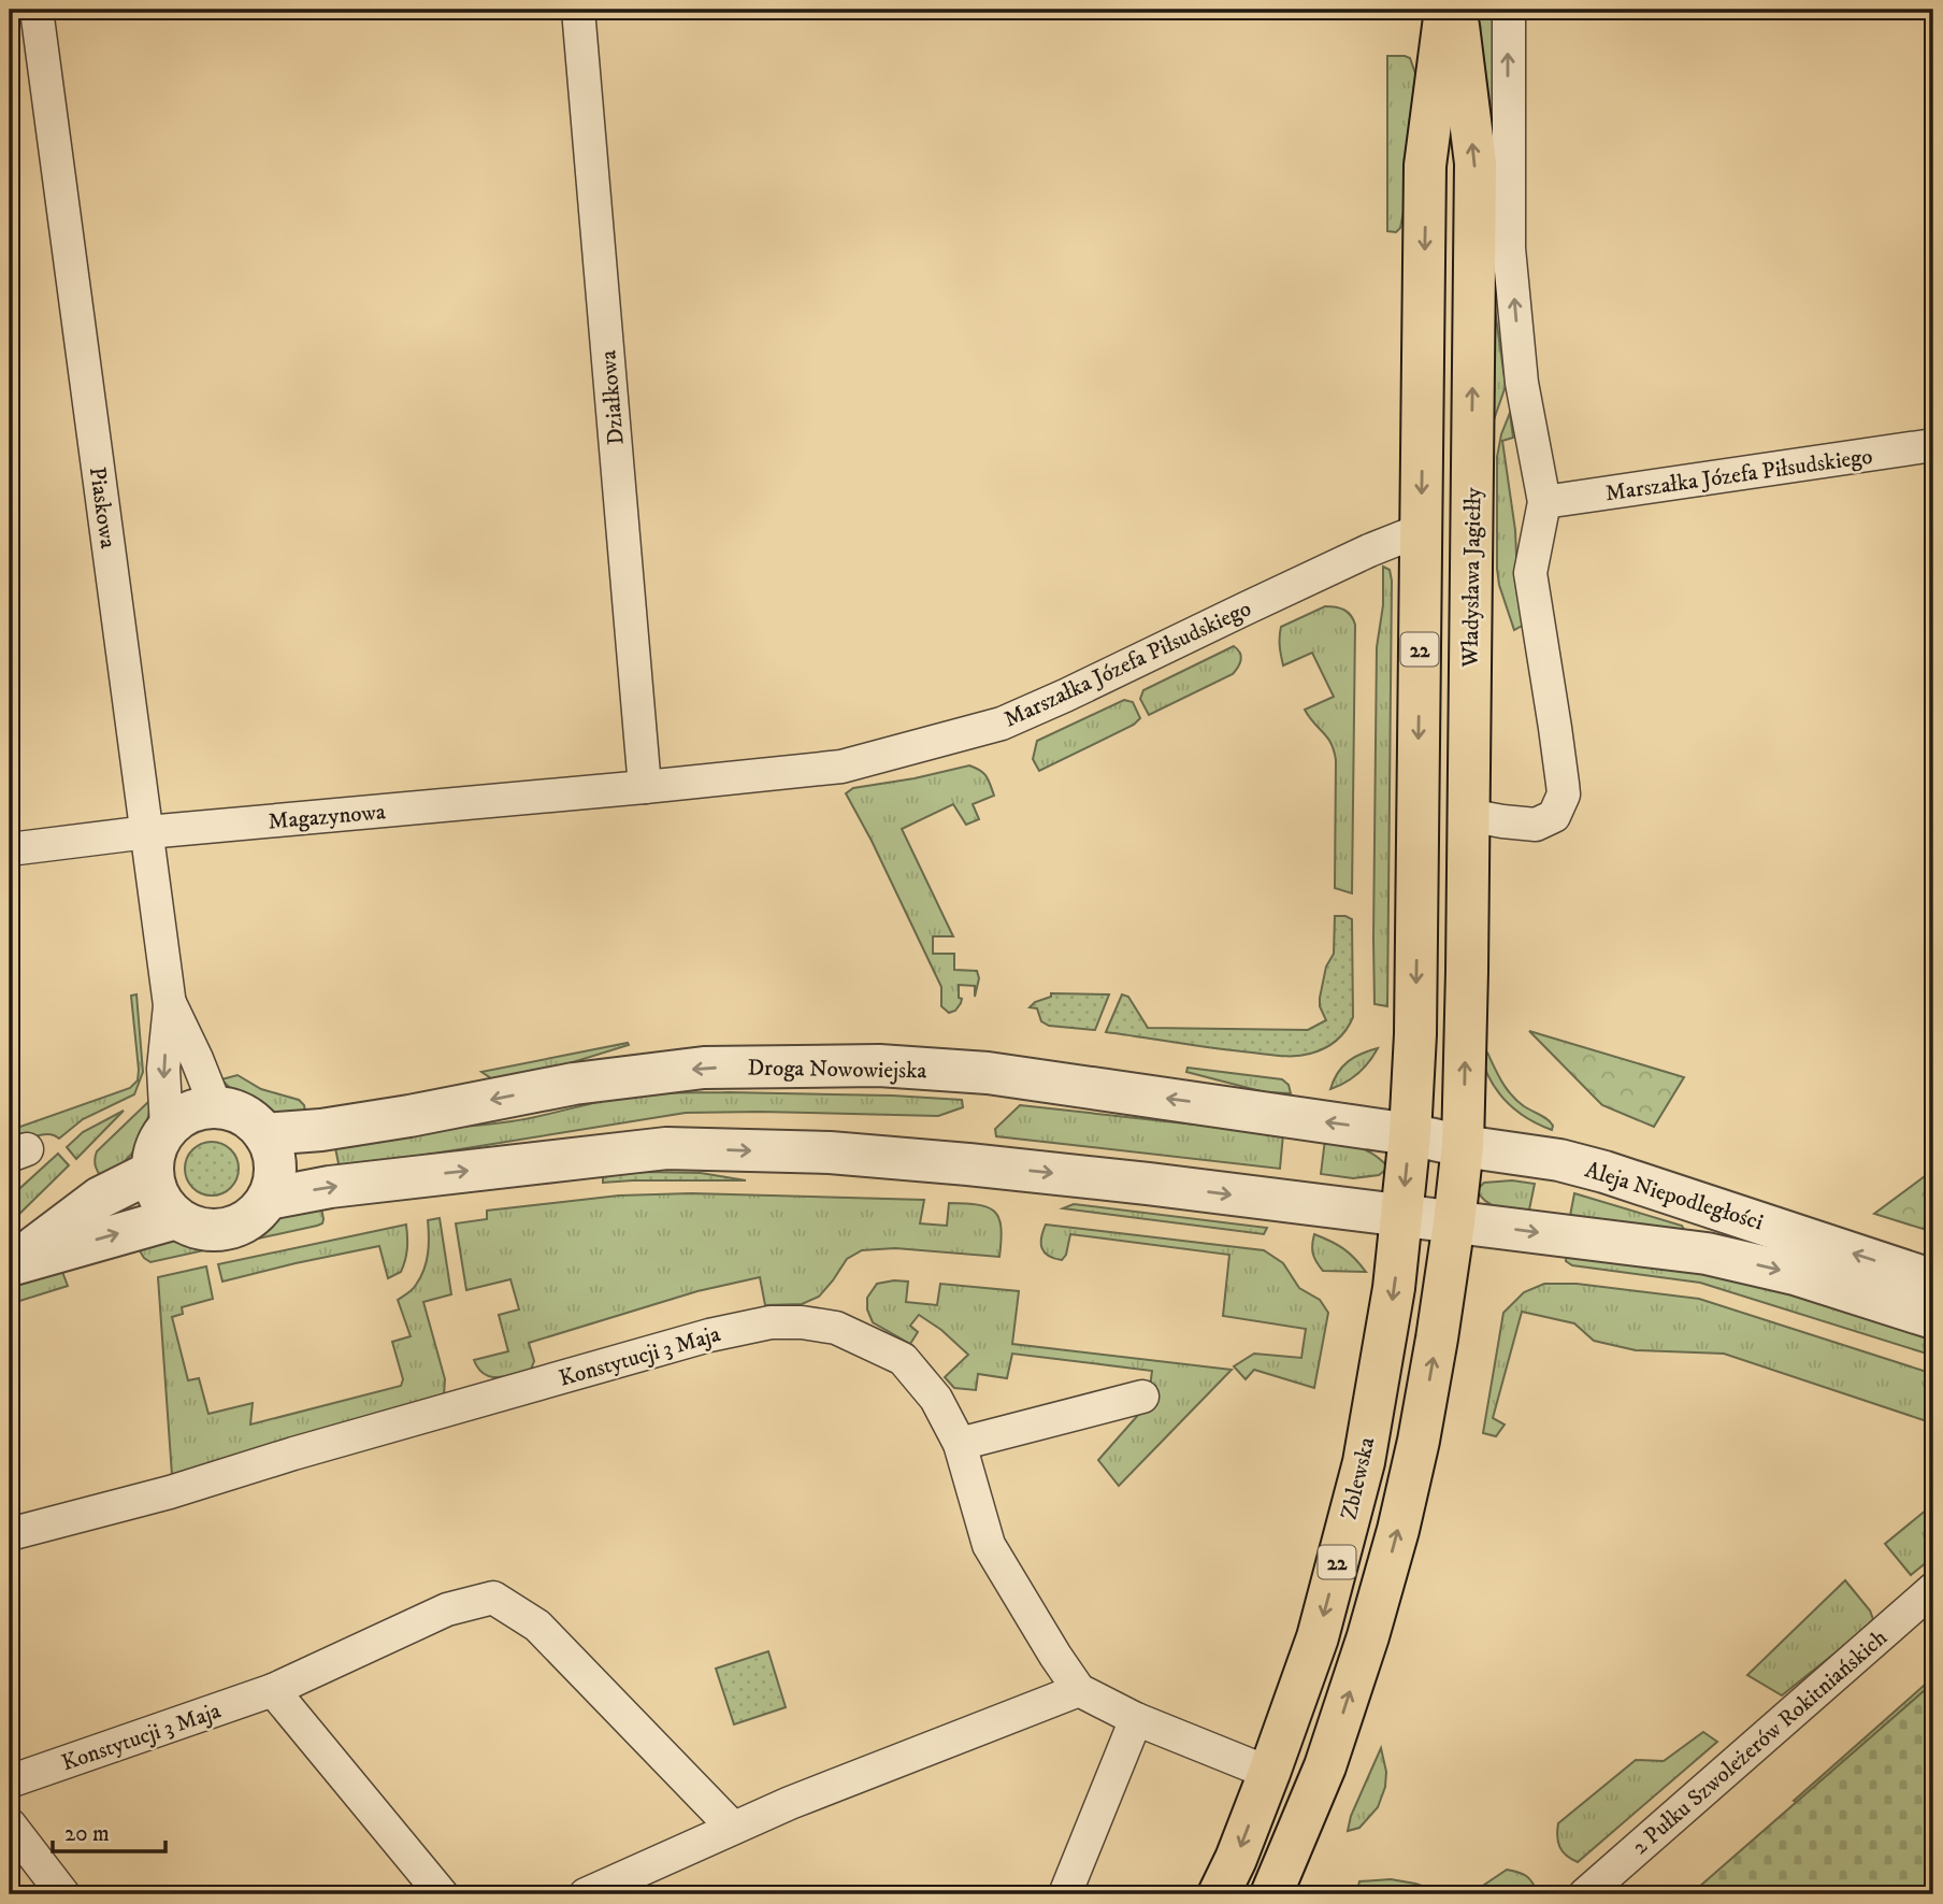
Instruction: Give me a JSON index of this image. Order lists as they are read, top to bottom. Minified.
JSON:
{"streets":{"main road":["Władysława Jagiełły","22","Zblewska"],"street":["Działkowa","Marszałka Józefa Piłsudskiego","Piaskowa","Magazynowa","Droga Nowowiejska","Aleja Niepodległości","Konstytucji 3 Maja","2 Pułku Szwoleżerów Rokitniańskich"]},"crossings":[["Działkowa","Marszałka Józefa Piłsudskiego"],["Działkowa","Magazynowa"],["Marszałka Józefa Piłsudskiego","22"],["Marszałka Józefa Piłsudskiego","Magazynowa"],["Piaskowa","Magazynowa"],["Piaskowa","Droga Nowowiejska"],["Władysława Jagiełły","22"],["Władysława Jagiełły","Aleja Niepodległości"],["22","Droga Nowowiejska"],["22","Aleja Niepodległości"],["22","Zblewska"],["Droga Nowowiejska","Aleja Niepodległości"],["Droga Nowowiejska","Zblewska"],["Aleja Niepodległości","Zblewska"],["Konstytucji 3 Maja","Zblewska"]],"scale_bar":"20 m"}
